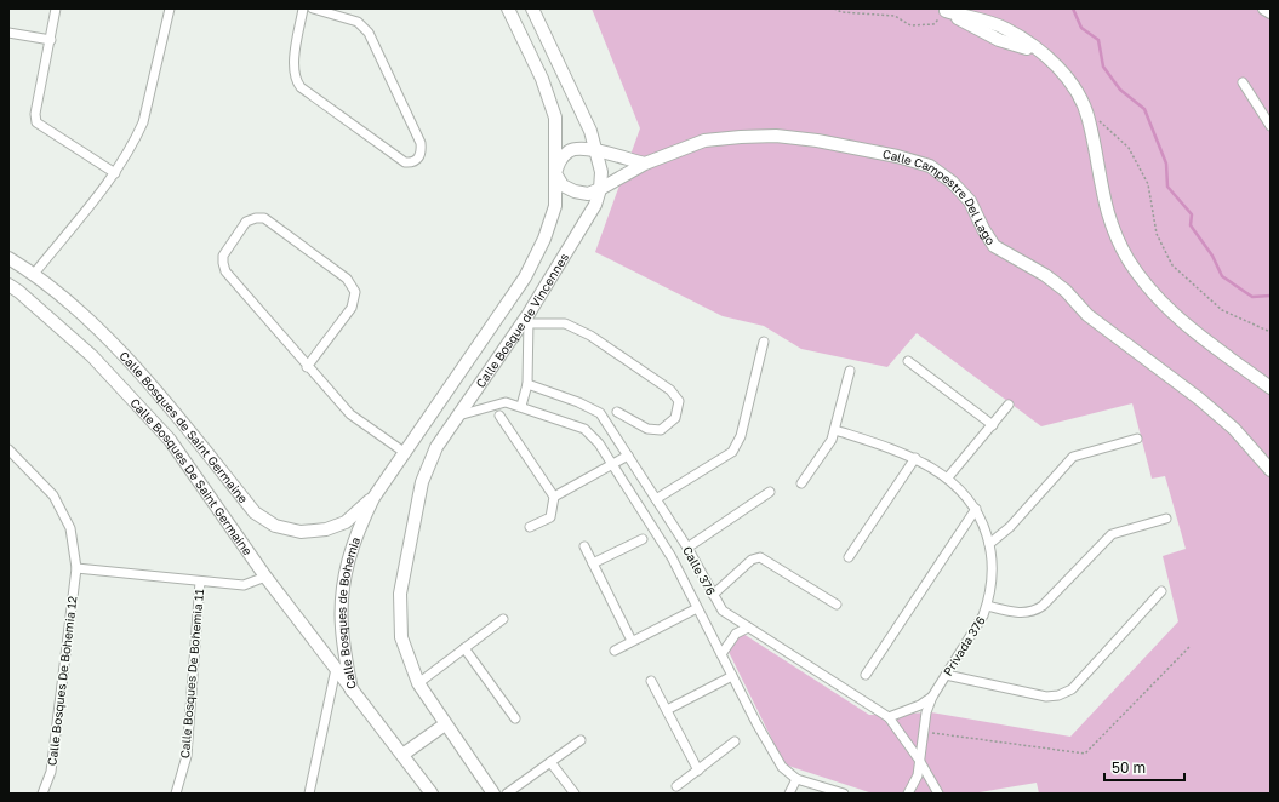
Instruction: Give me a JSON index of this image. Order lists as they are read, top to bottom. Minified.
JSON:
{"streets":{"main road":["Calle Campestre Del Lago","Calle Bosque de Vincennes","Calle Bosques de Saint Germaine","Calle Bosques De Saint Germaine","Calle Bosques de Bohemia"],"street":["Calle 376","Privada 376","Calle Bosques De Bohemia 11","Calle Bosques De Bohemia 12"]},"crossings":[["Calle Campestre Del Lago","Calle Bosque de Vincennes"],["Calle Bosque de Vincennes","Calle Bosques de Saint Germaine"],["Calle Bosque de Vincennes","Calle 376"],["Calle Bosque de Vincennes","Calle Bosques de Bohemia"],["Calle Bosques de Saint Germaine","Calle Bosques de Bohemia"],["Calle Bosques De Saint Germaine","Calle Bosques de Bohemia"]],"scale_bar":"50 m"}
